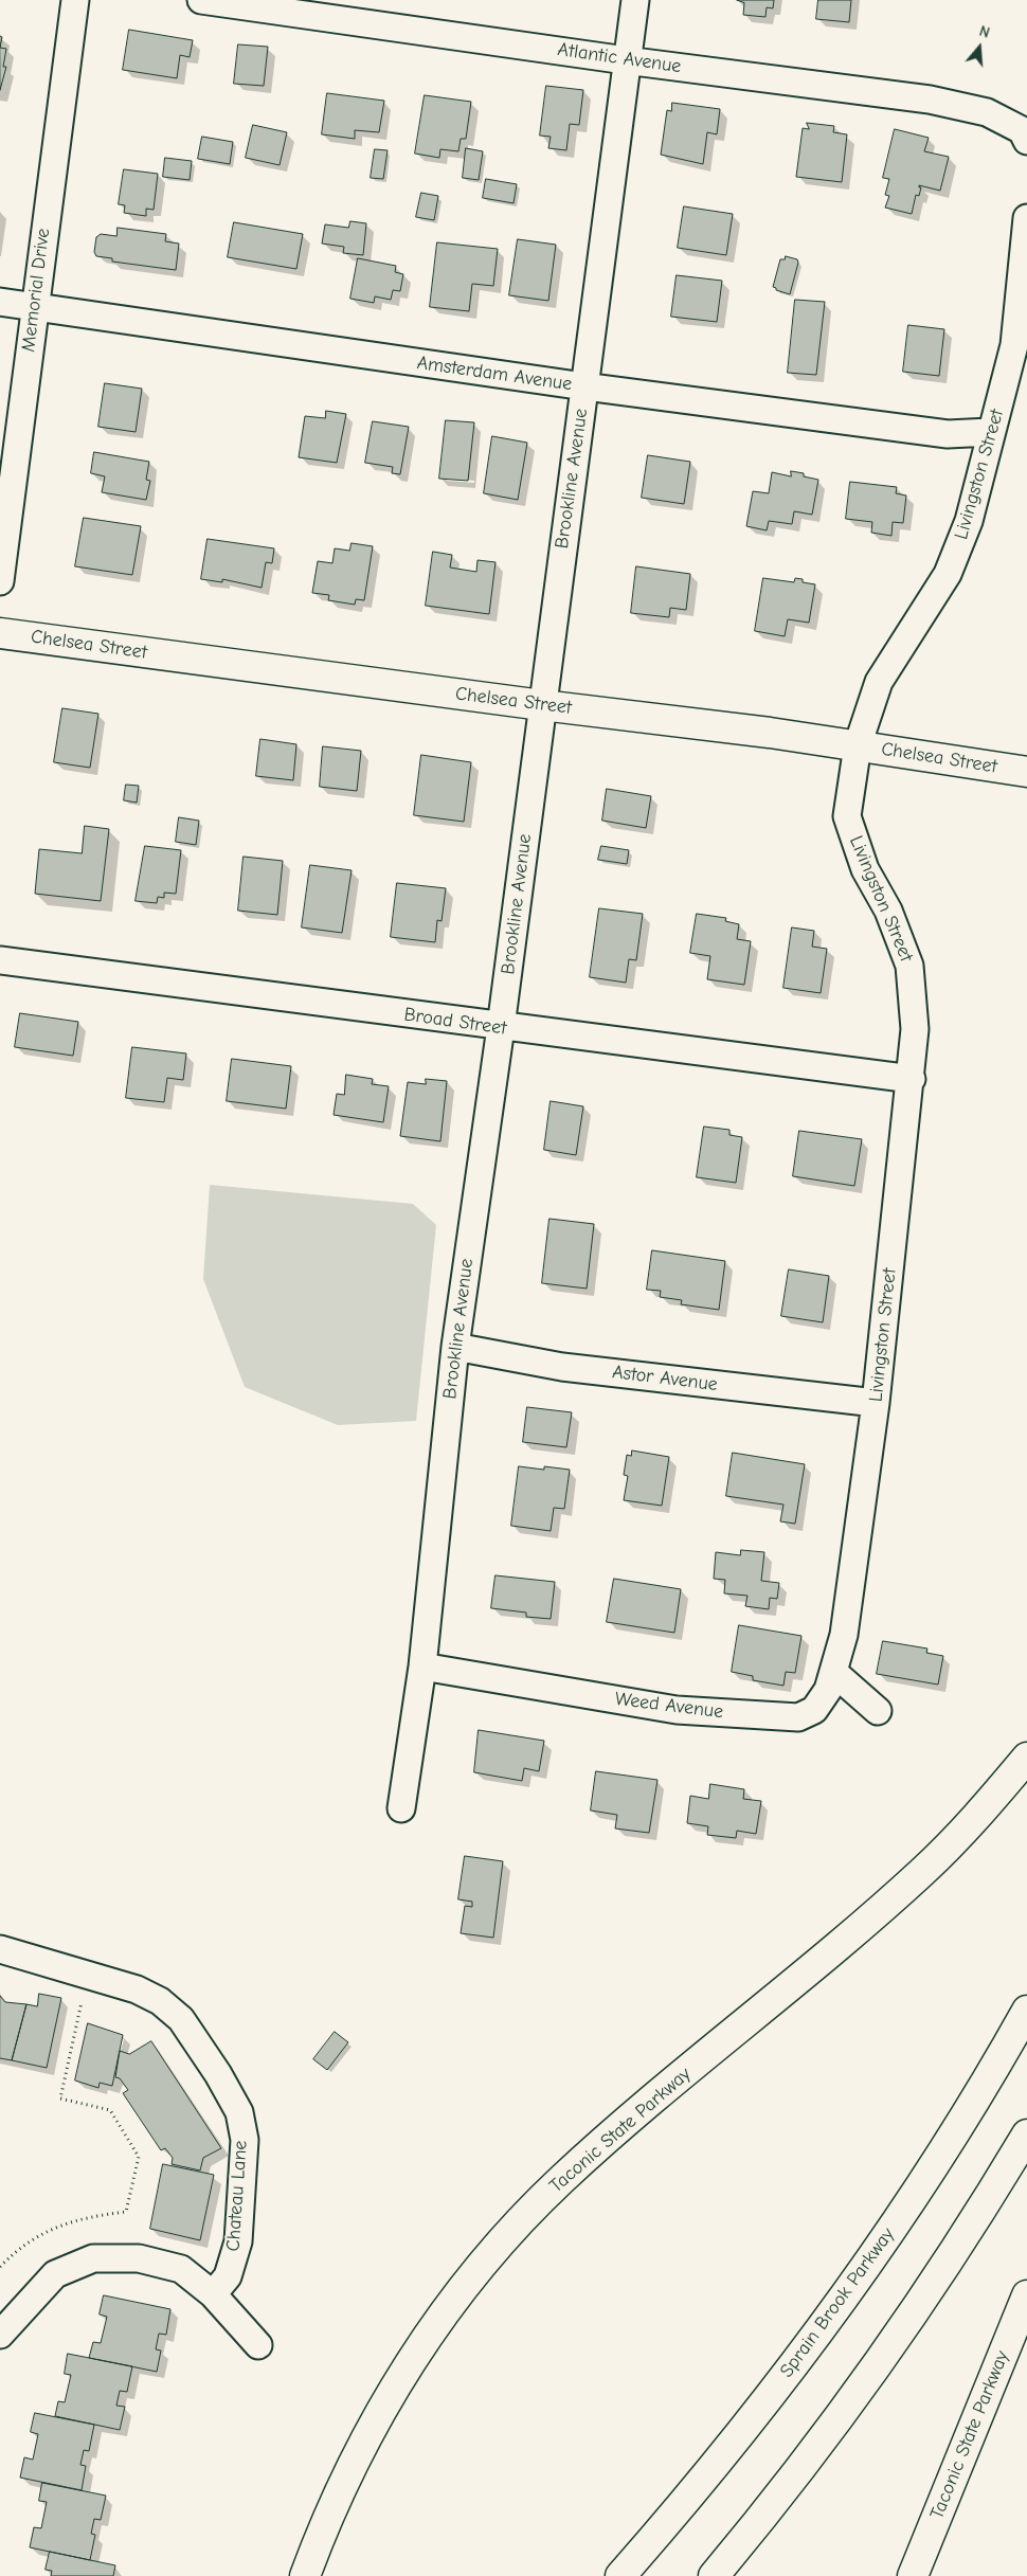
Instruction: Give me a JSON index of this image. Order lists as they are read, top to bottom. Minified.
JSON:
{"streets":{"main road":["Chelsea Street","Taconic State Parkway","Sprain Brook Parkway"],"street":["Atlantic Avenue","Memorial Drive","Amsterdam Avenue","Livingston Street","Brookline Avenue","Broad Street","Astor Avenue","Weed Avenue","Chateau Lane"]},"crossings":[["Atlantic Avenue","Brookline Avenue"],["Memorial Drive","Amsterdam Avenue"],["Amsterdam Avenue","Livingston Street"],["Amsterdam Avenue","Brookline Avenue"],["Livingston Street","Chelsea Street"],["Livingston Street","Broad Street"],["Livingston Street","Astor Avenue"],["Livingston Street","Weed Avenue"],["Brookline Avenue","Chelsea Street"],["Brookline Avenue","Broad Street"],["Brookline Avenue","Astor Avenue"],["Brookline Avenue","Weed Avenue"]],"north":"top"}
